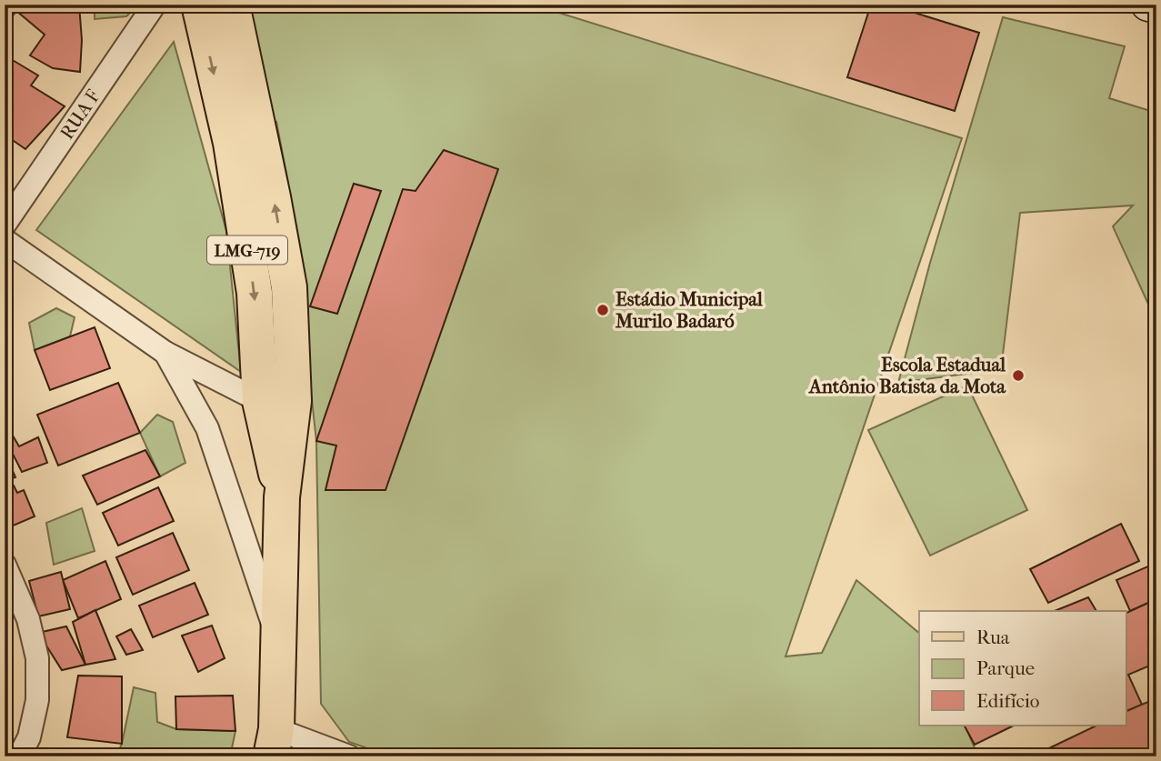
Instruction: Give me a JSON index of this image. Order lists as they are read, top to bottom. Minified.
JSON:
{"streets":{"main road":["LMG-719"],"street":["RUA F"]},"places":["Estádio Municipal Murilo Badaró","Escola Estadual Antônio Batista da Mota"],"legend":["Rua","Parque","Edifício"]}
